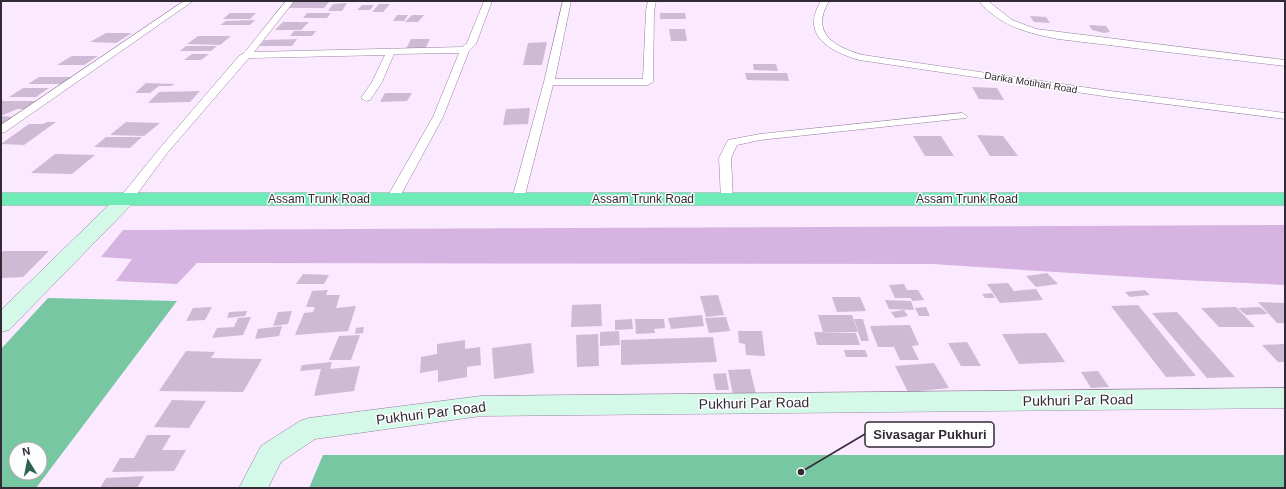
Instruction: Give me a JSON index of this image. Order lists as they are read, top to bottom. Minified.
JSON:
{"streets":{"highway":["Assam Trunk Road"],"street":["Darika Motihari Road","Pukhuri Par Road"]},"places":["Sivasagar Pukhuri"],"north":"top"}
